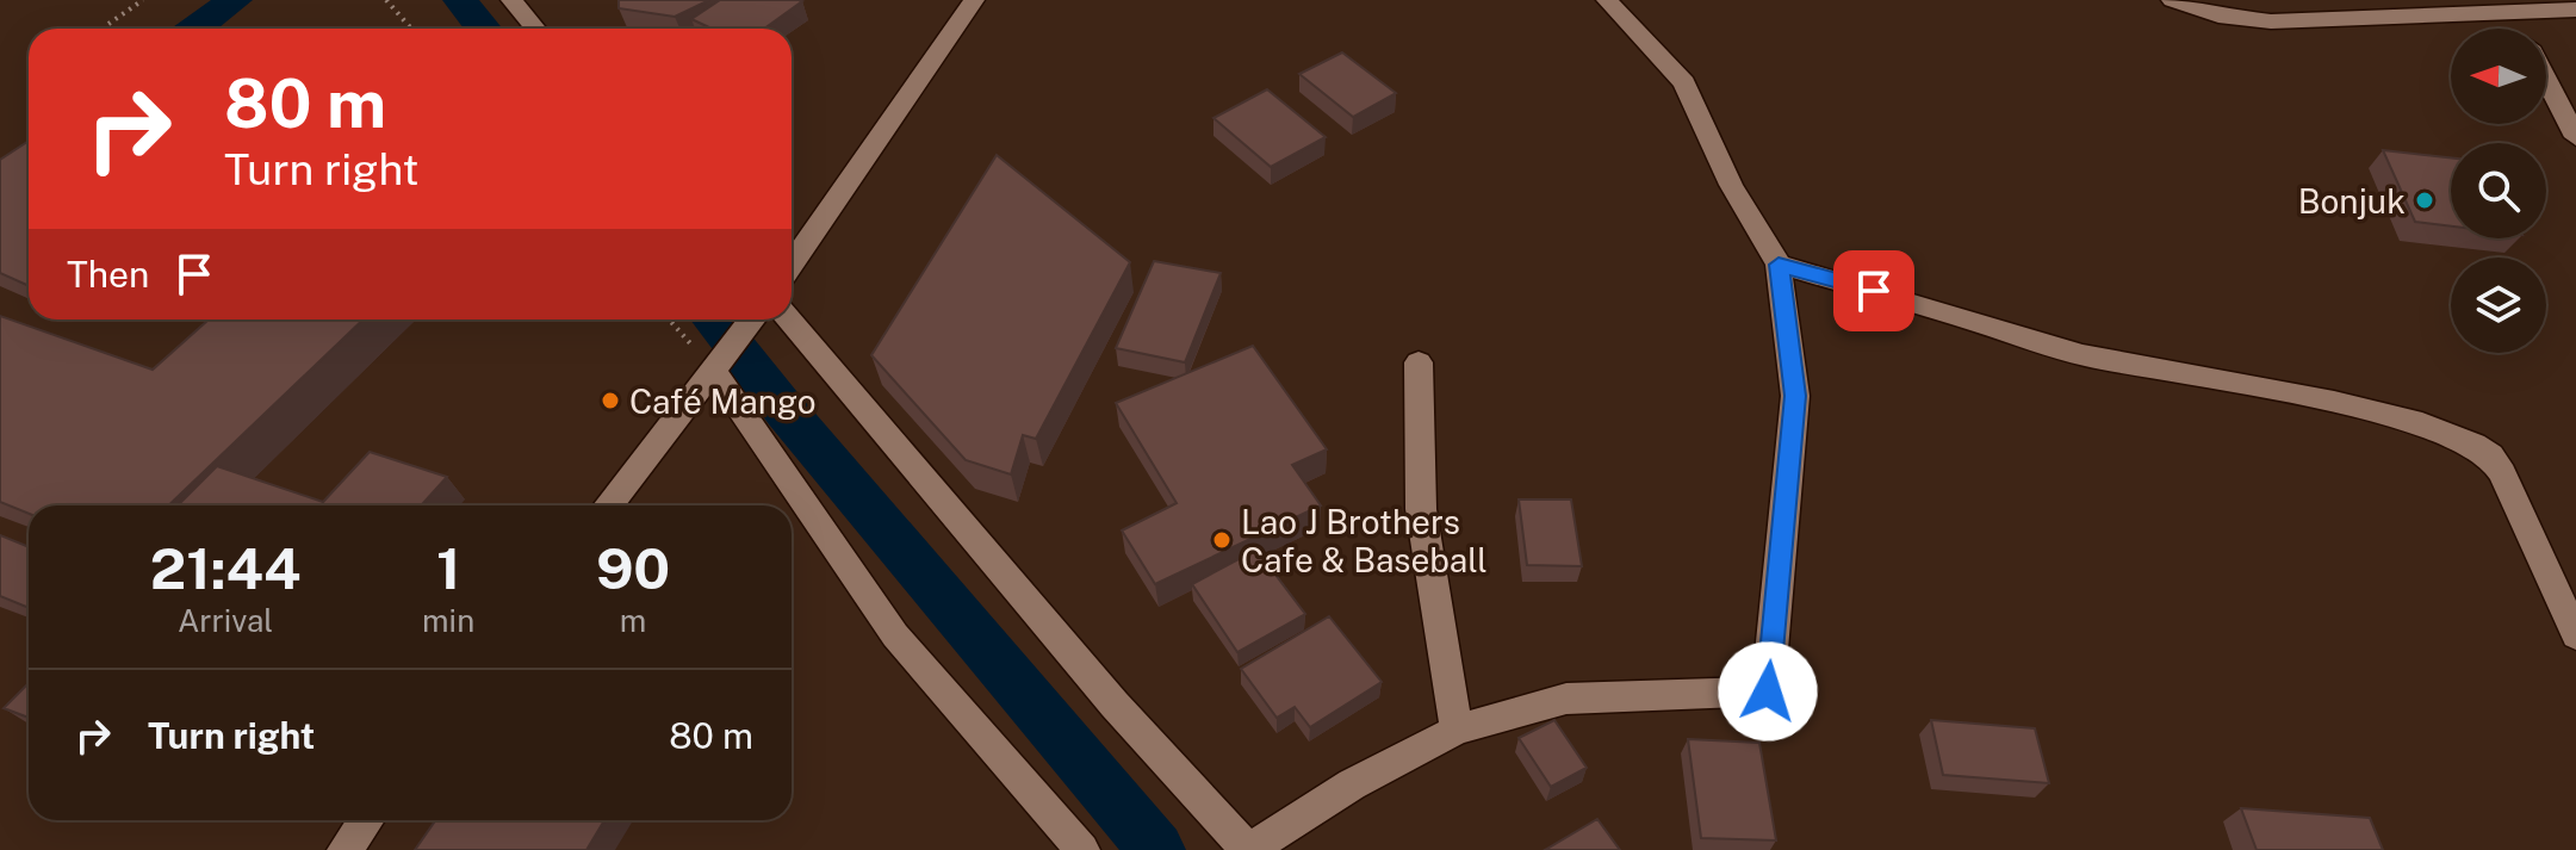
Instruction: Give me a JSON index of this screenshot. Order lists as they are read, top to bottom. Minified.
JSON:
{"places":["Bonjuk","Café Mango","Lao J Brothers Cafe & Baseball"],"north":"left","page":{"turn":["80 m","Turn right"],"then":"Then","eta":["21:44","Arrival","1","min","90","m"],"list":[{"name":"Turn right","value":"80 m"}]}}
